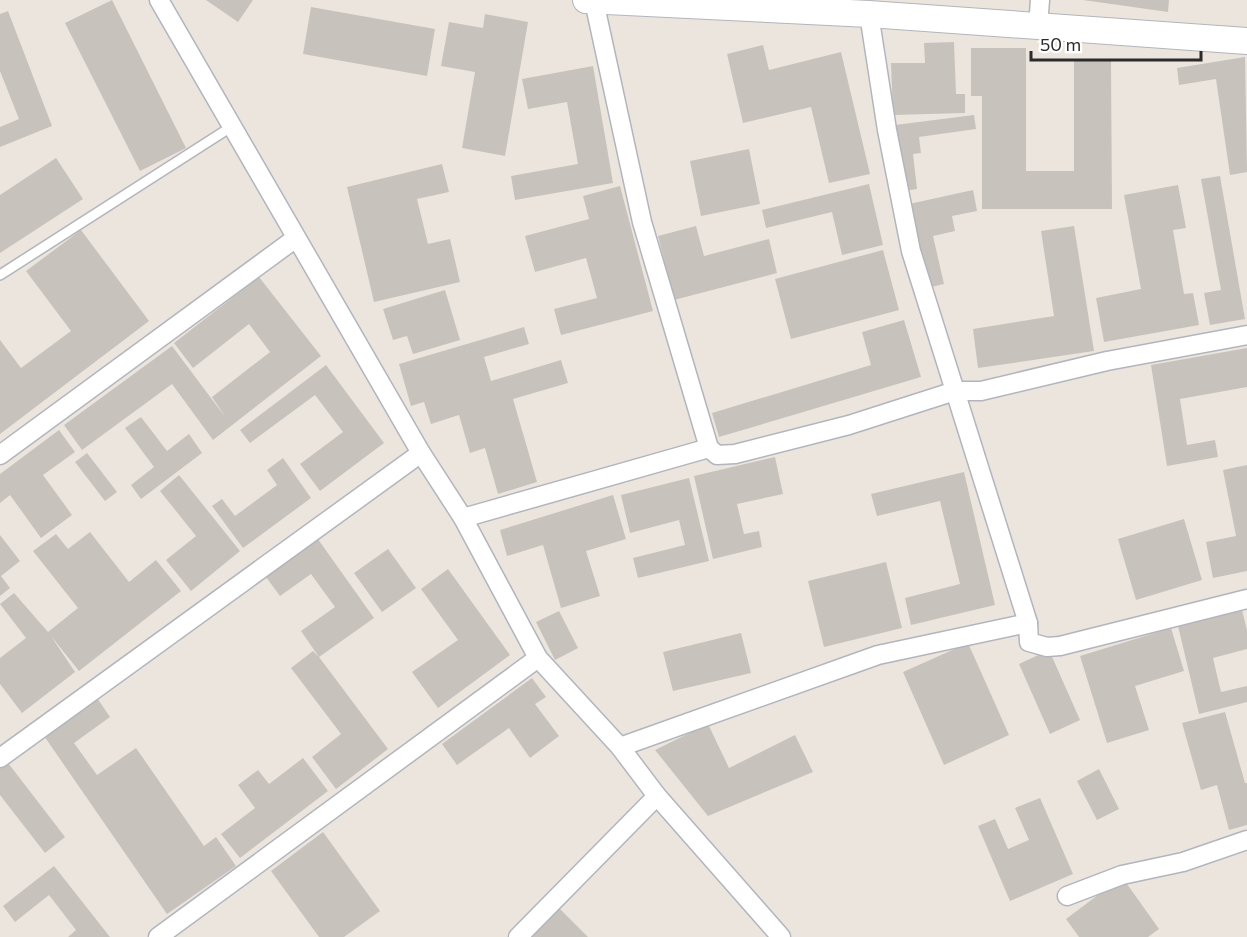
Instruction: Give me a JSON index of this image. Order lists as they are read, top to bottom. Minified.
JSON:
{"scale_bar":"50 m"}
